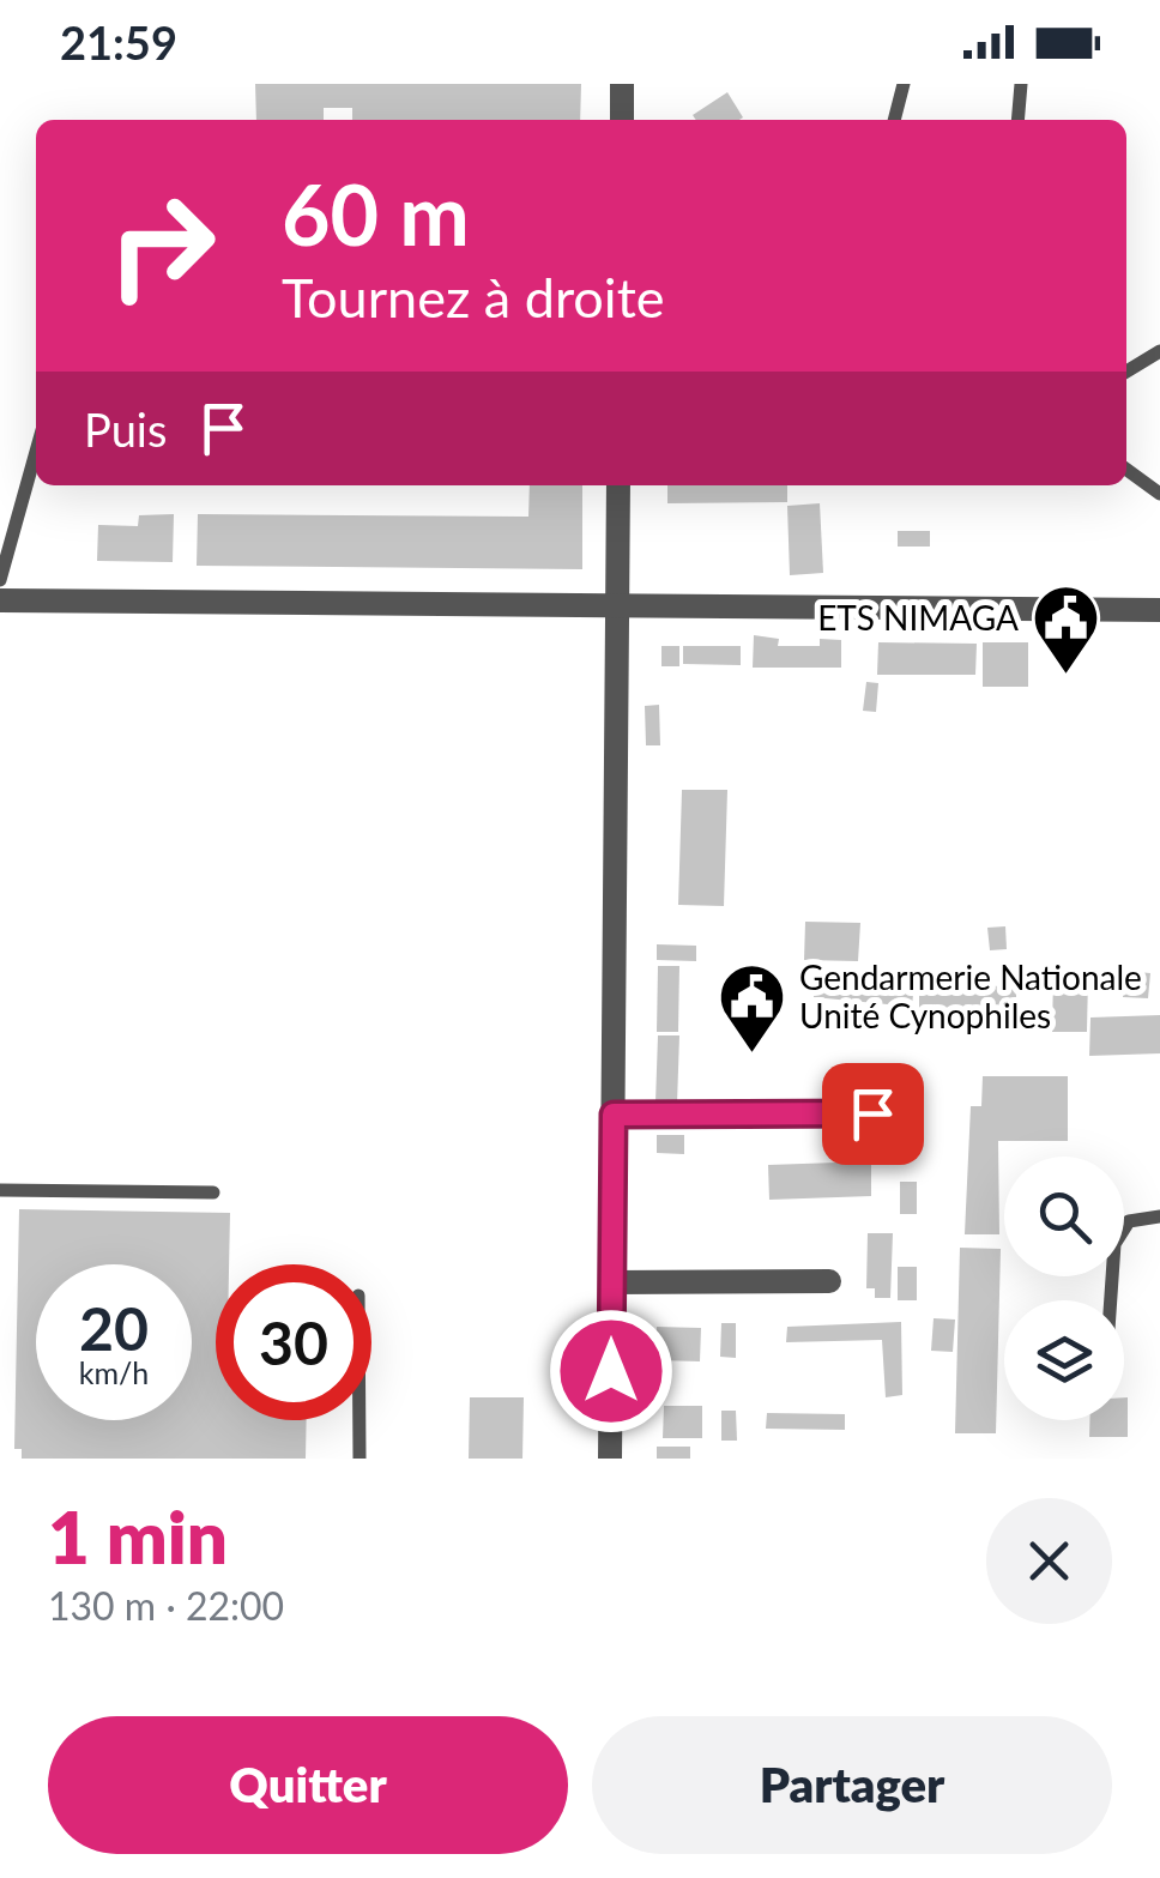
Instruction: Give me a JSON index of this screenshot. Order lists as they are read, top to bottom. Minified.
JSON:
{"places":{"public building":["ETS NIMAGA","Gendarmerie Nationale Unité Cynophiles"]},"page":{"status":"21:59","turn":["60 m","Tournez à droite"],"then":"Puis","speed":"20 km/h","limit":"30","heading":["1 min","130 m · 22:00"],"buttons":["Quitter","Partager"]}}
